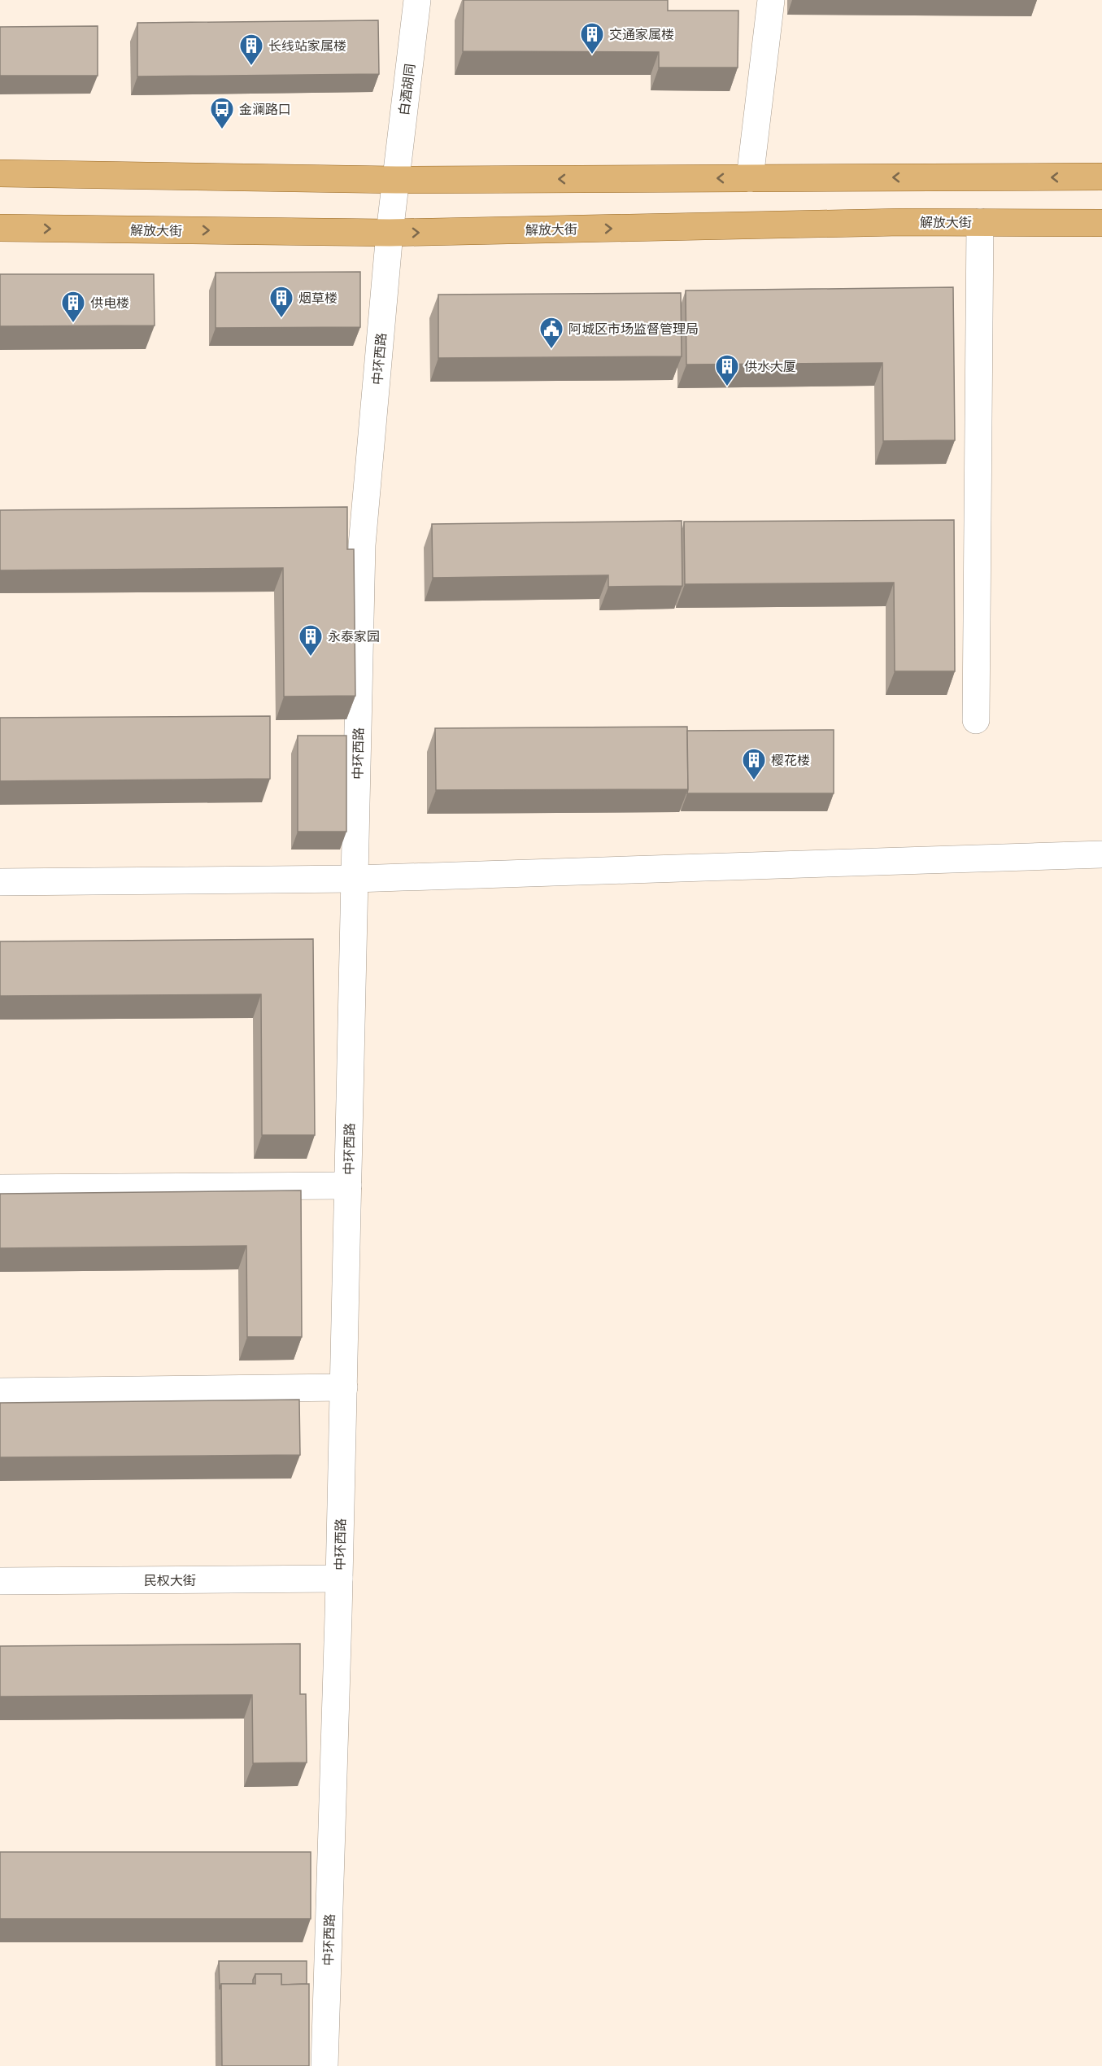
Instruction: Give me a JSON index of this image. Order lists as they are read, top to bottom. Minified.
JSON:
{"streets":{"main road":["解放大街"],"street":["白酒胡同","中环西路","民权大街"]},"crossings":[["白酒胡同","解放大街"],["白酒胡同","中环西路"],["解放大街","中环西路"],["中环西路","民权大街"]],"places":{"building":["交通家属楼","长线站家属楼","烟草楼","供电楼","供水大厦","永泰家园","樱花楼"],"bus stop":["金澜路口"],"public building":["阿城区市场监督管理局"]}}
